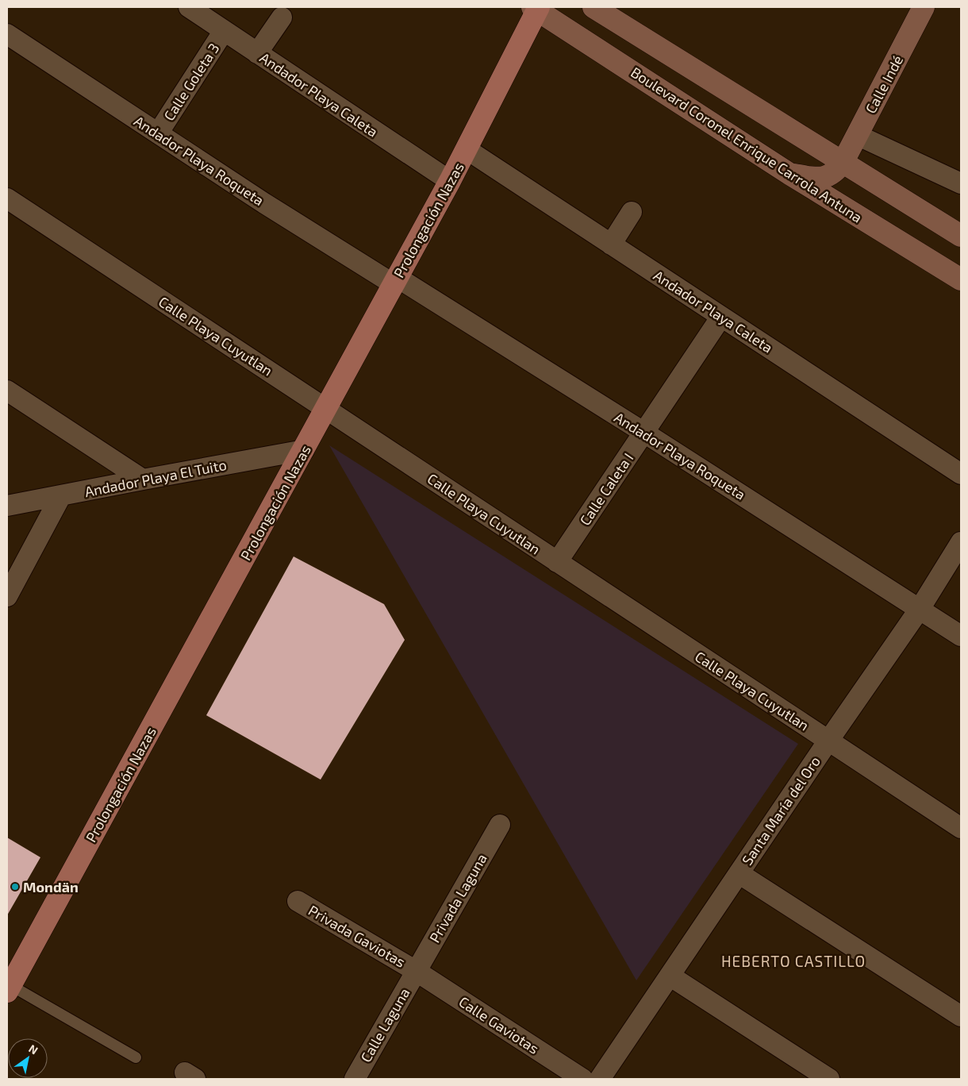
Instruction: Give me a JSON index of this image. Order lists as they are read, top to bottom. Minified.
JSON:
{"streets":{"main road":["Calle Indé","Boulevard Coronel Enrique Carrola Antuna","Prolongación Nazas"],"street":["Calle Goleta 3","Andador Playa Caleta","Andador Playa Roqueta","Calle Playa Cuyutlan","Andador Playa El Tuito","Calle Caleta I","Santa María del Oro","Privada Laguna","Privada Gaviotas","Calle Laguna","Calle Gaviotas"]},"crossings":[["Calle Goleta 3","Andador Playa Caleta"],["Calle Goleta 3","Andador Playa Roqueta"],["Calle Indé","Boulevard Coronel Enrique Carrola Antuna"],["Andador Playa Caleta","Prolongación Nazas"],["Andador Playa Caleta","Calle Caleta I"],["Boulevard Coronel Enrique Carrola Antuna","Prolongación Nazas"],["Andador Playa Roqueta","Prolongación Nazas"],["Andador Playa Roqueta","Calle Caleta I"],["Andador Playa Roqueta","Santa María del Oro"],["Prolongación Nazas","Calle Playa Cuyutlan"],["Prolongación Nazas","Andador Playa El Tuito"],["Calle Playa Cuyutlan","Calle Caleta I"],["Calle Playa Cuyutlan","Santa María del Oro"],["Privada Laguna","Privada Gaviotas"],["Privada Laguna","Calle Laguna"],["Privada Laguna","Calle Gaviotas"],["Privada Gaviotas","Calle Laguna"],["Privada Gaviotas","Calle Gaviotas"],["Calle Laguna","Calle Gaviotas"]],"districts":["HEBERTO CASTILLO"],"places":["Mondän"],"north":"top right"}
